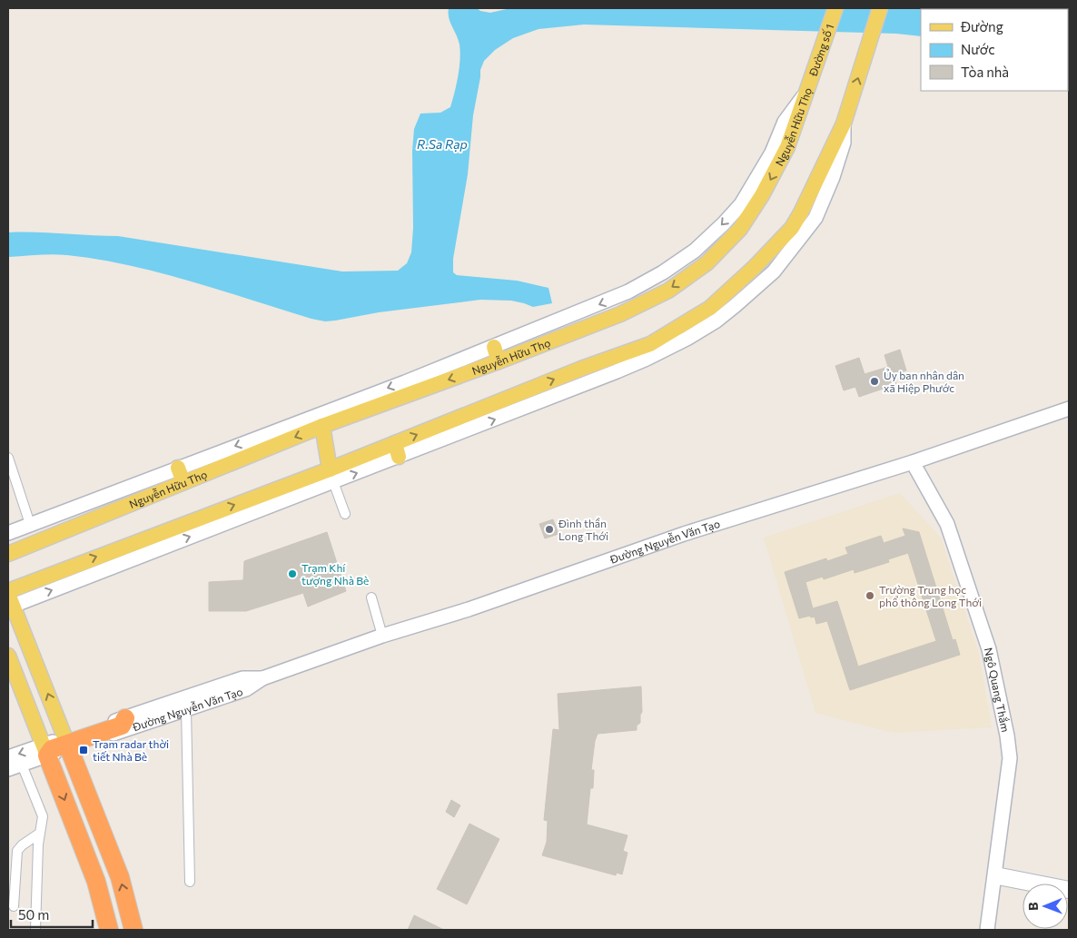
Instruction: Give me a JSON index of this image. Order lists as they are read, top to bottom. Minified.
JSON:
{"streets":{"main road":["Đường số 1","Nguyễn Hữu Thọ","Đường Nguyễn Văn Tạo","Ngô Quang Thắm"]},"crossings":[["Đường số 1","Nguyễn Hữu Thọ"],["Đường Nguyễn Văn Tạo","Ngô Quang Thắm"]],"water":["R.Sa Rạp"],"places":{"other":["Ủy ban nhân dân xã Hiệp Phước","Đình thần Long Thới","Trạm Khí tượng Nhà Bè","Trường Trung học phổ thông Long Thới"],"transit":["Trạm radar thời tiết Nhà Bè"]},"legend":["Đường","Nước","Tòa nhà"],"scale_bar":"50 m","north":"left"}
